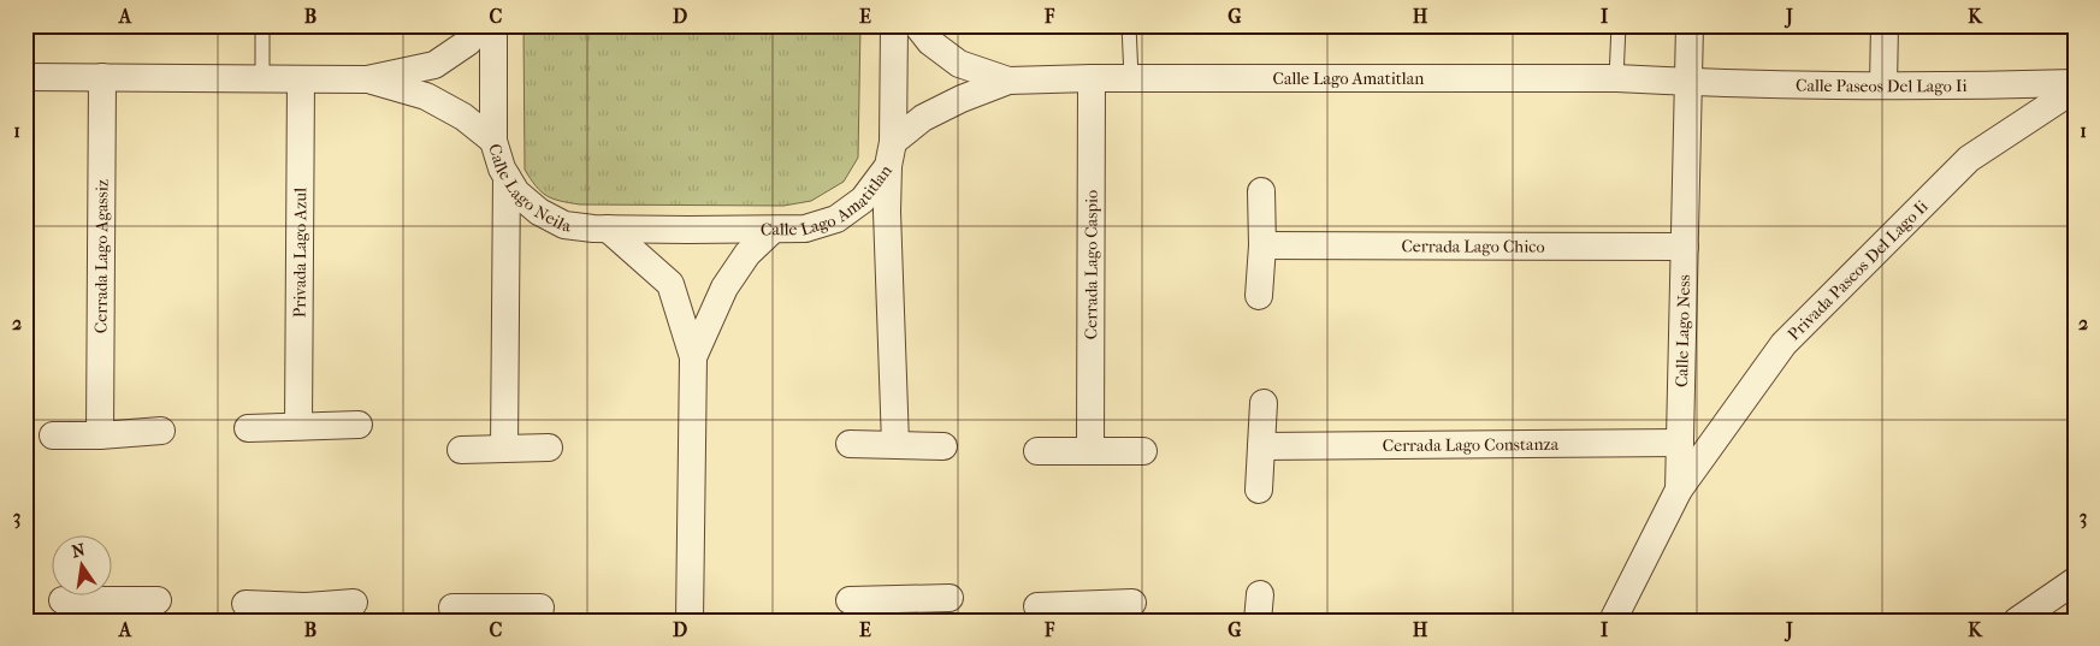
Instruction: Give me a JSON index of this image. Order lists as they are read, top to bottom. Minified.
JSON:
{"streets":{"street":["Calle Lago Amatitlan","Calle Paseos Del Lago Ii","Calle Lago Neila","Cerrada Lago Chico","Privada Lago Azul","Cerrada Lago Agassiz","Cerrada Lago Caspio","Privada Paseos Del Lago Ii","Calle Lago Ness","Cerrada Lago Constanza"]},"crossings":[["Calle Lago Amatitlan","Calle Paseos Del Lago Ii"],["Calle Lago Amatitlan","Calle Lago Neila"],["Calle Lago Amatitlan","Cerrada Lago Caspio"],["Calle Lago Amatitlan","Calle Lago Ness"],["Calle Paseos Del Lago Ii","Calle Lago Ness"],["Cerrada Lago Chico","Calle Lago Ness"],["Privada Paseos Del Lago Ii","Calle Lago Ness"],["Calle Lago Ness","Cerrada Lago Constanza"]],"north":"top","grid":{"columns":["A","B","C","D","E","F","G","H","I","J","K"],"rows":["1","2","3"]}}
